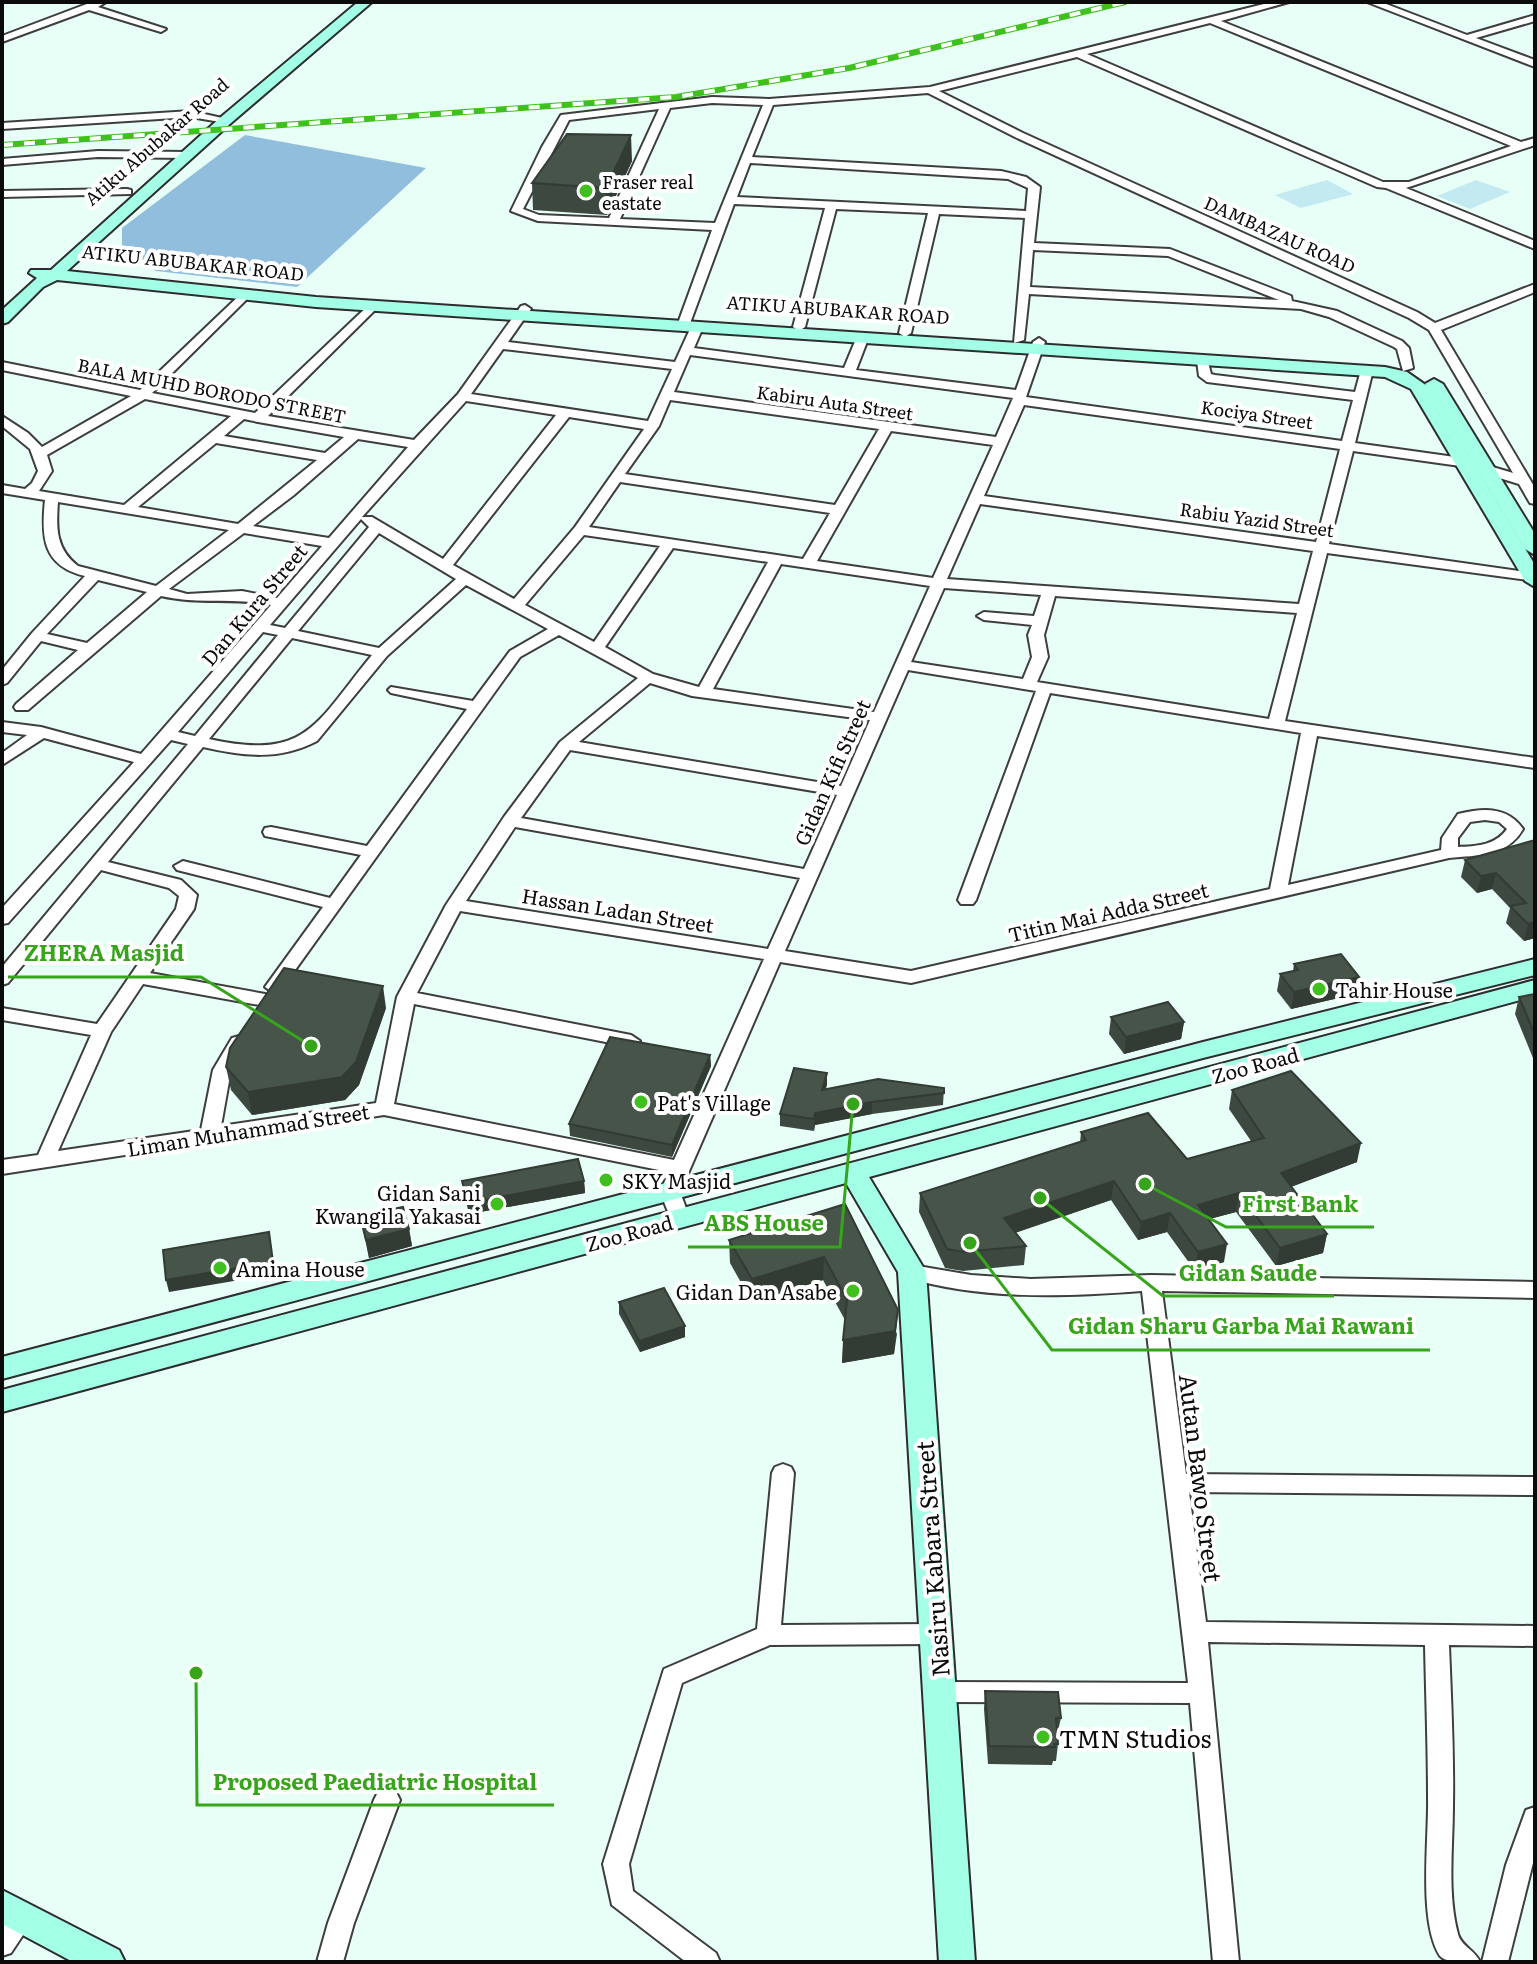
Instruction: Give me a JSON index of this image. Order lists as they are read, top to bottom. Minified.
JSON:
{"streets":{"street":["Atiku Abubakar Road","DAMBAZAU ROAD","ATIKU ABUBAKAR ROAD","BALA MUHD BORODO STREET","Kabiru Auta Street","Kociya Street","Rabiu Yazid Street","Dan Kura Street","Gidan Kifi Street","Hassan Ladan Street","Titin Mai Adda Street","Zoo Road","Liman Muhammad Street","Autan Bawo Street","Nasiru Kabara Street"]},"crossings":[["Atiku Abubakar Road","ATIKU ABUBAKAR ROAD"],["ATIKU ABUBAKAR ROAD","Kociya Street"],["ATIKU ABUBAKAR ROAD","Dan Kura Street"],["ATIKU ABUBAKAR ROAD","Gidan Kifi Street"],["BALA MUHD BORODO STREET","Dan Kura Street"],["Kabiru Auta Street","Gidan Kifi Street"],["Kociya Street","Gidan Kifi Street"],["Rabiu Yazid Street","Gidan Kifi Street"],["Gidan Kifi Street","Hassan Ladan Street"],["Gidan Kifi Street","Titin Mai Adda Street"],["Gidan Kifi Street","Zoo Road"],["Gidan Kifi Street","Liman Muhammad Street"],["Hassan Ladan Street","Titin Mai Adda Street"],["Zoo Road","Liman Muhammad Street"],["Zoo Road","Nasiru Kabara Street"]],"places":["Fraser real eastate","Tahir House","ZHERA Masjid","Pat's Village","ABS House","SKY Masjid","First Bank","Gidan Saude","Gidan Sani Kwangila Yakasai","Gidan Sharu Garba Mai Rawani","Amina House","Gidan Dan Asabe","Proposed Paediatric Hospital","TMN Studios"]}
